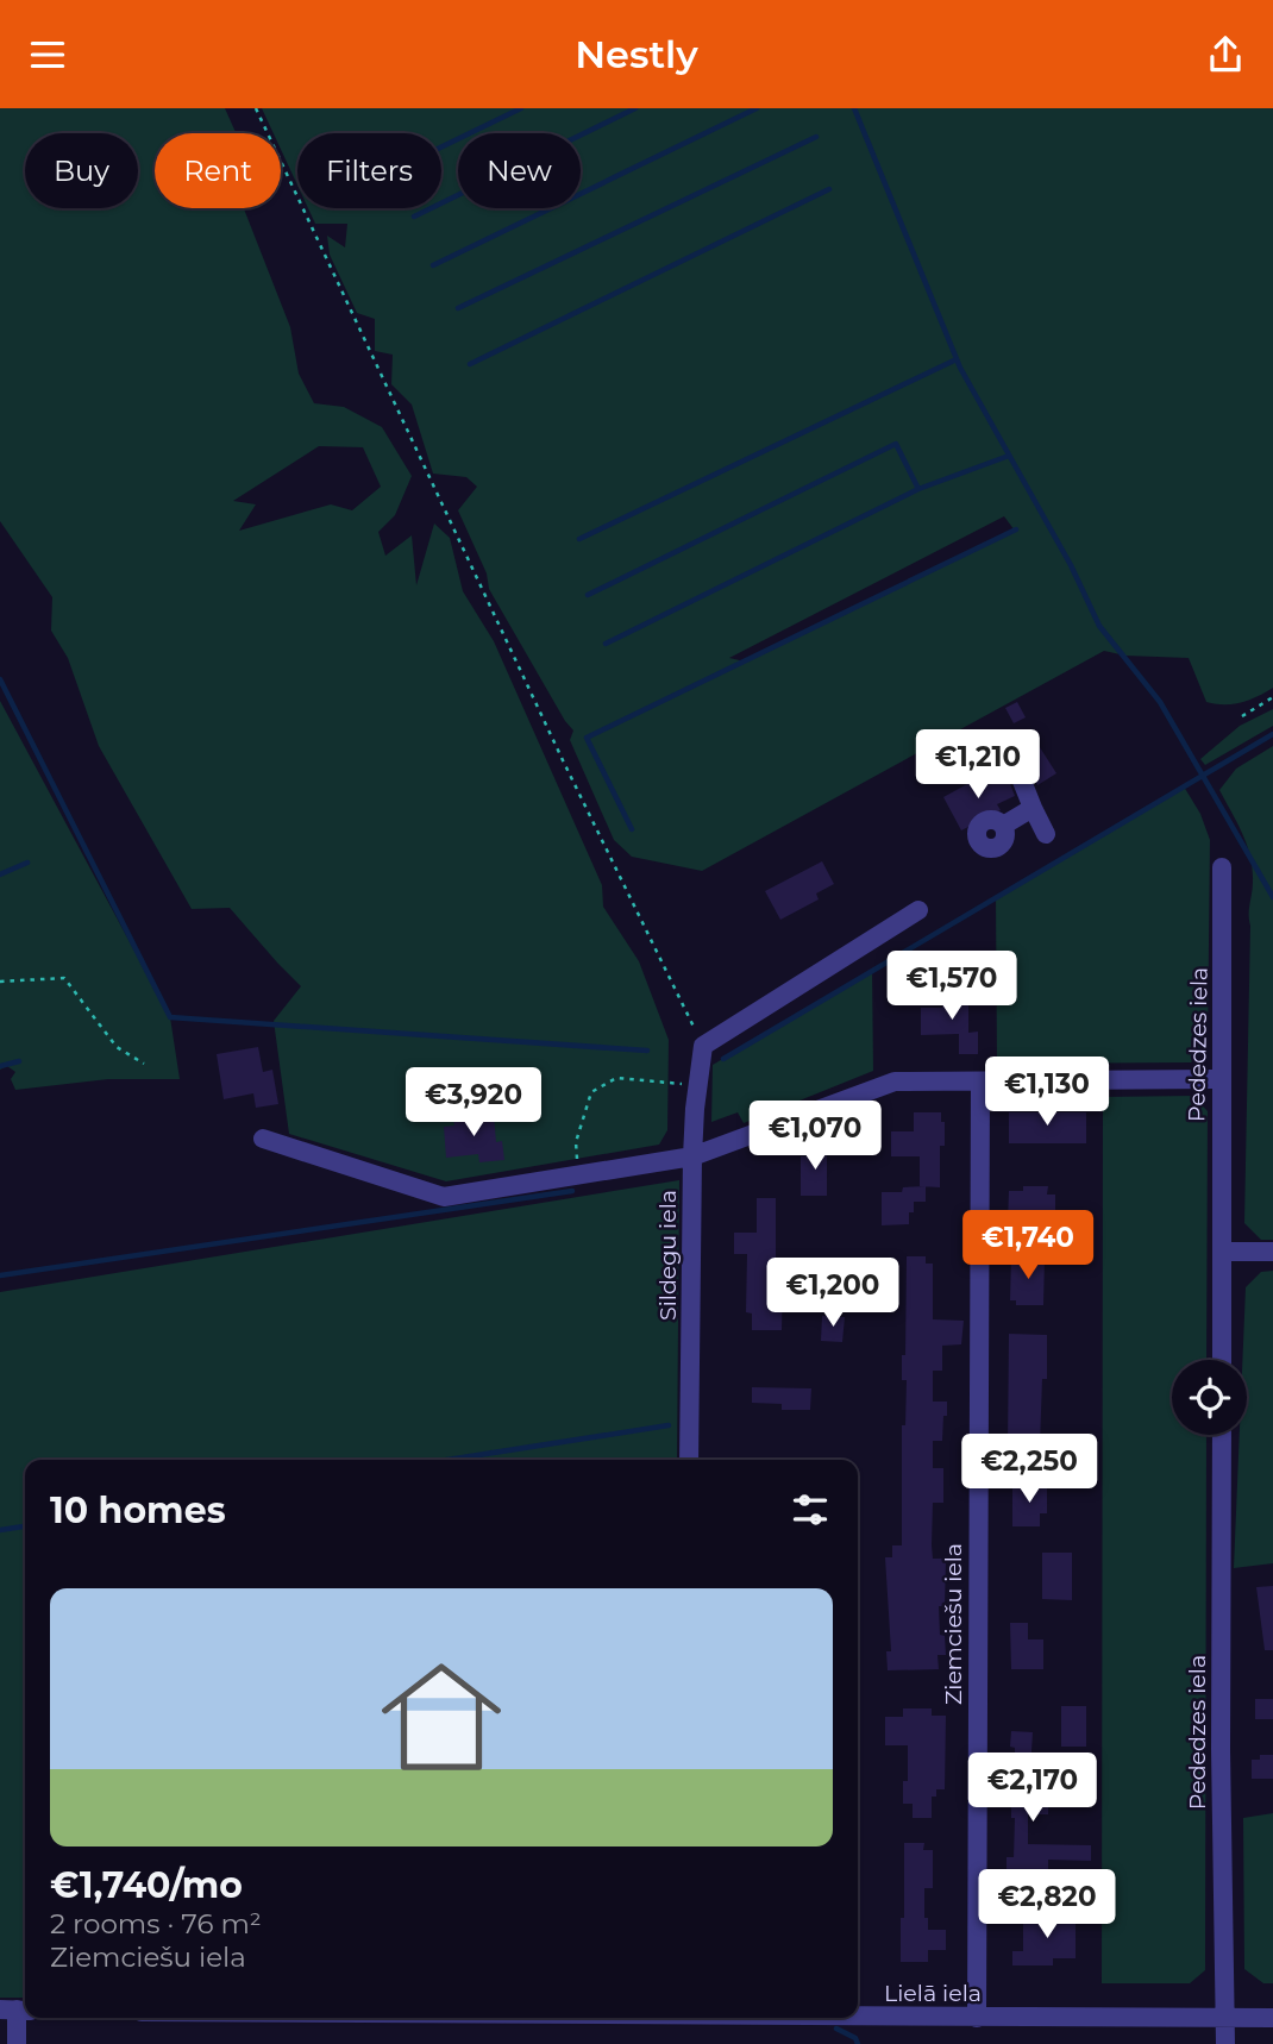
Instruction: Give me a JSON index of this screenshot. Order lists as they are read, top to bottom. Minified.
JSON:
{"streets":{"street":["Pededzes iela","Sildegu iela","Ziemciešu iela","Lielā iela"]},"crossings":[["Pededzes iela","Lielā iela"],["Ziemciešu iela","Lielā iela"]],"page":{"header":"Nestly","chip":["Buy","Rent","Filters","New"],"price":["€1,210","€1,570","€1,130","€3,920","€1,070","€1,740","€1,200","€2,250","€2,170","€2,820"],"heading":"10 homes","list":[{"name":"€1,740/mo","note":"2 rooms · 76 m² · Ziemciešu iela"}]}}
